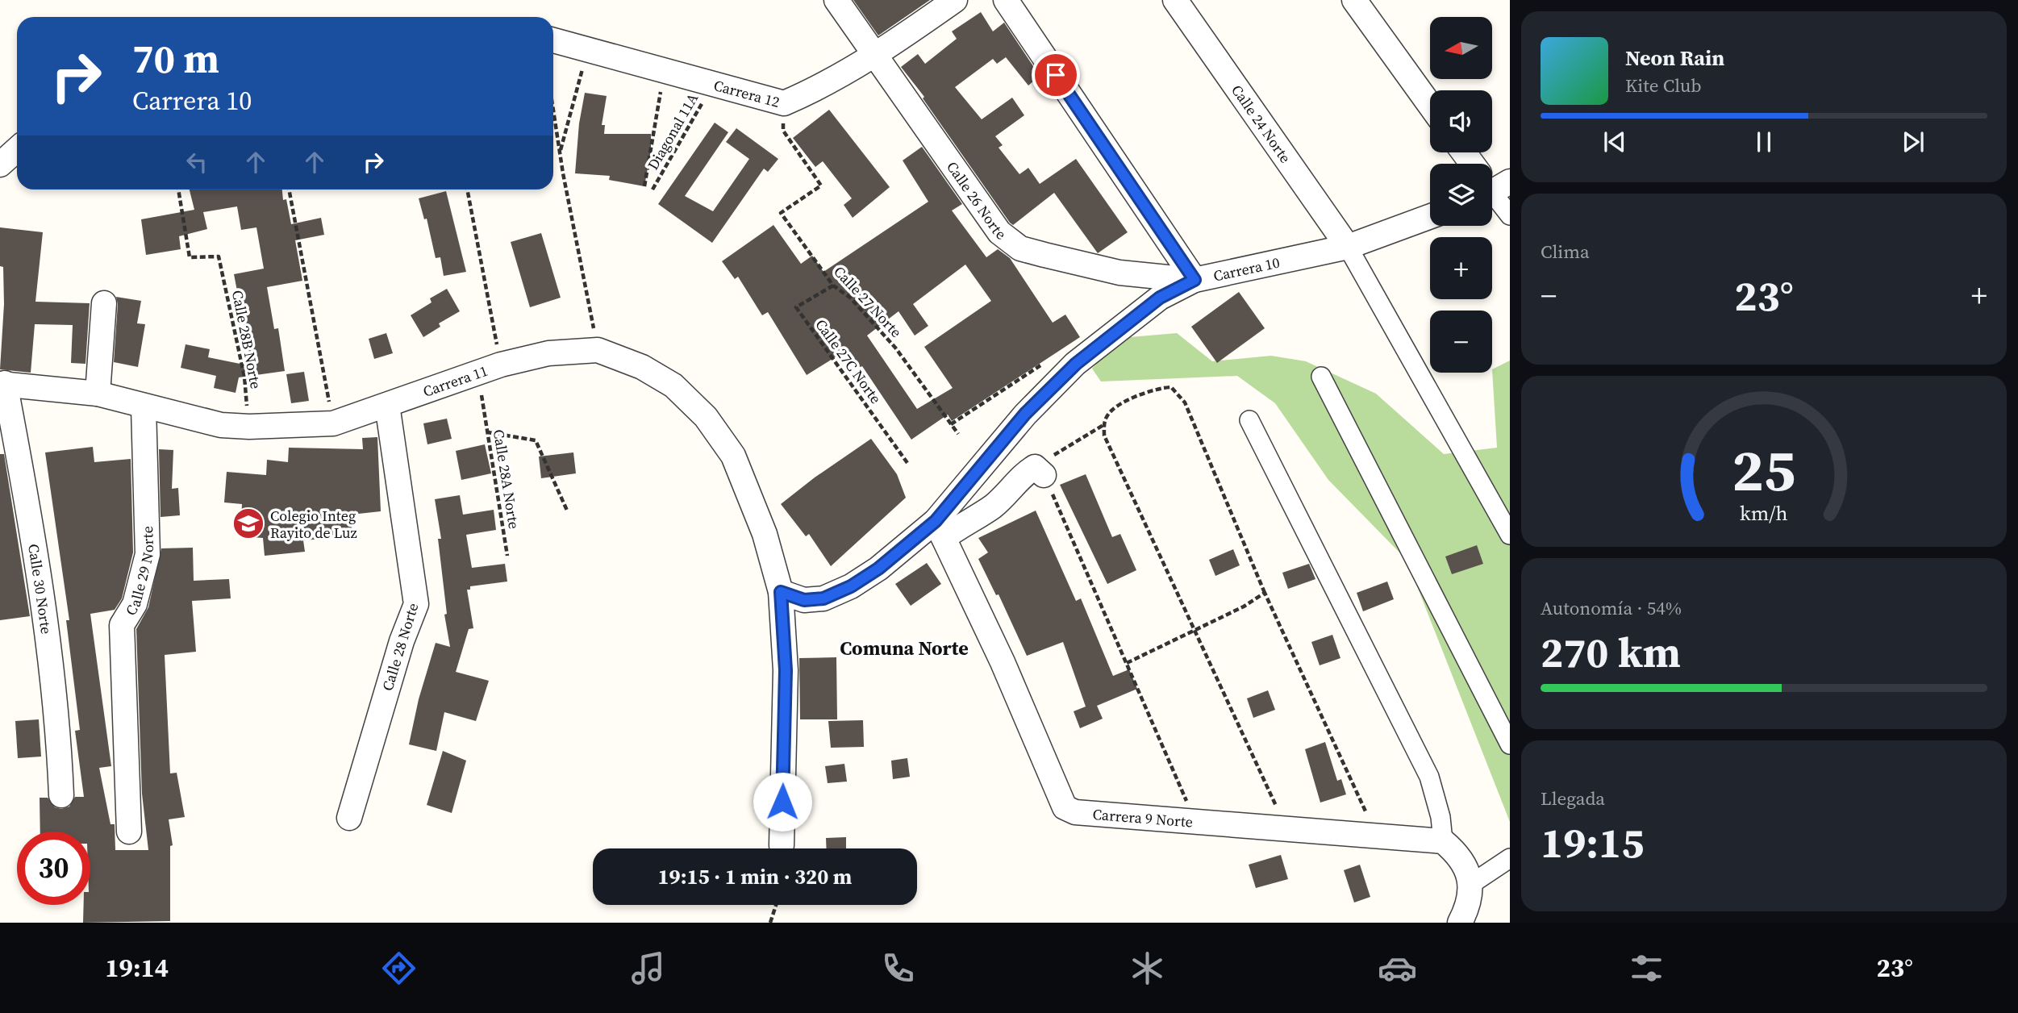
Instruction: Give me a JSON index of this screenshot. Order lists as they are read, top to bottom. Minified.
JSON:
{"streets":{"street":["Carrera 12","Calle 24 Norte","Calle 26 Norte","Carrera 10","Carrera 11","Calle 29 Norte","Calle 30 Norte","Calle 28 Norte","Carrera 9 Norte"],"path":["Diagonal 11A","Calle 27 Norte","Calle 28B Norte","Calle 27C Norte","Calle 28A Norte"]},"crossings":[["Carrera 12","Diagonal 11A"],["Carrera 12","Calle 26 Norte"],["Carrera 12","Calle 27 Norte"],["Calle 24 Norte","Carrera 10"],["Calle 26 Norte","Carrera 10"],["Carrera 10","Carrera 11"],["Carrera 10","Carrera 9 Norte"],["Calle 27 Norte","Calle 27C Norte"],["Calle 28B Norte","Carrera 11"],["Carrera 11","Calle 29 Norte"],["Carrera 11","Calle 30 Norte"],["Carrera 11","Calle 28 Norte"]],"districts":["Comuna Norte"],"places":{"school or university":["Colegio Integ Rayito de Luz"]},"north":"left","page":{"map_buttons":["+","−"],"turn":["70 m","Carrera 10"],"song":["Neon Rain","Kite Club"],"tile":["Clima",["Autonomía · 54%","270 km"],["Llegada","19:15"]],"heat":["−","23°","+"],"limit":"30","trip":"19:15 · 1 min · 320 m","tabs":["19:14","23°"],"gauge":["25","km/h"]}}
